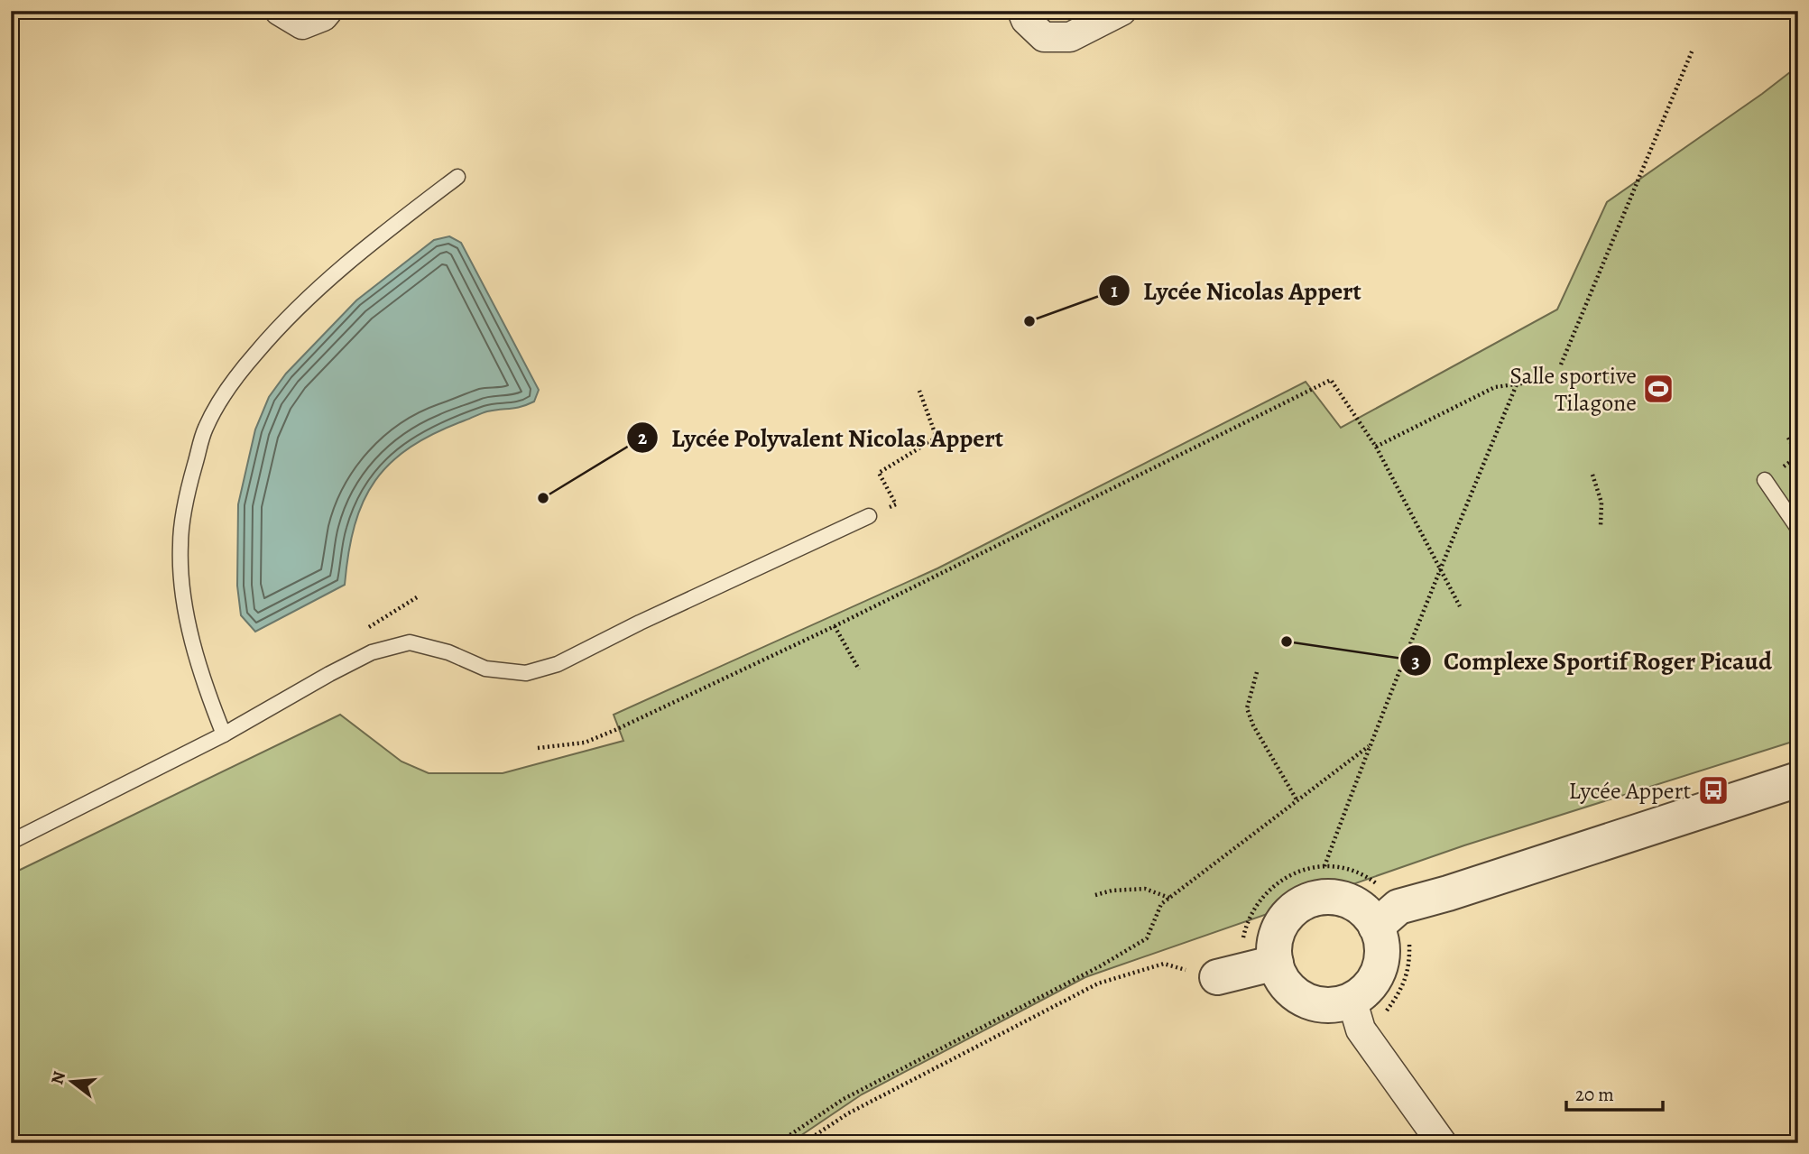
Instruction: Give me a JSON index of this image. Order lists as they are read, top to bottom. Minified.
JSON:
{"places":{"other":["Lycée Nicolas Appert","Lycée Polyvalent Nicolas Appert","Complexe Sportif Roger Picaud"],"sports":["Salle sportive Tilagone"],"bus stop":["Lycée Appert"]},"scale_bar":"20 m","north":"left"}
